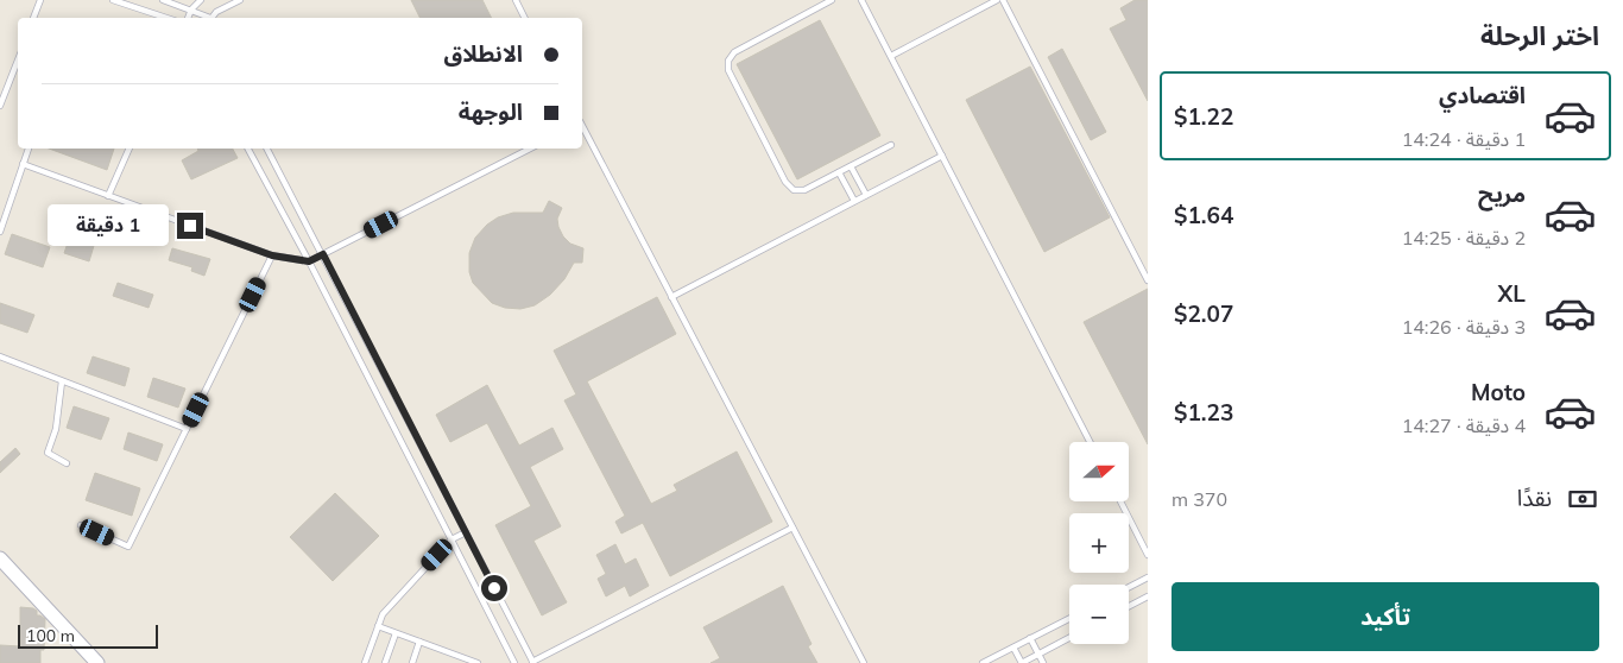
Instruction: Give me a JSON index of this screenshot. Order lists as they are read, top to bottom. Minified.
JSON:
{"scale_bar":"100 m","north":"right","page":{"heading":"اختر الرحلة","banner":["الانطلاق","الوجهة"],"list":[{"name":"اقتصادي","note":"1 دقيقة · 14:24","value":"$1.22"},{"name":"مريح","note":"2 دقيقة · 14:25","value":"$1.64"},{"name":"XL","note":"3 دقيقة · 14:26","value":"$2.07"},{"name":"Moto","note":"4 دقيقة · 14:27","value":"$1.23"}],"bubble":"1 دقيقة","map_buttons":["+","−"],"pay":["نقدًا","370 m"],"buttons":"تأكيد","scale":"100 m"}}
